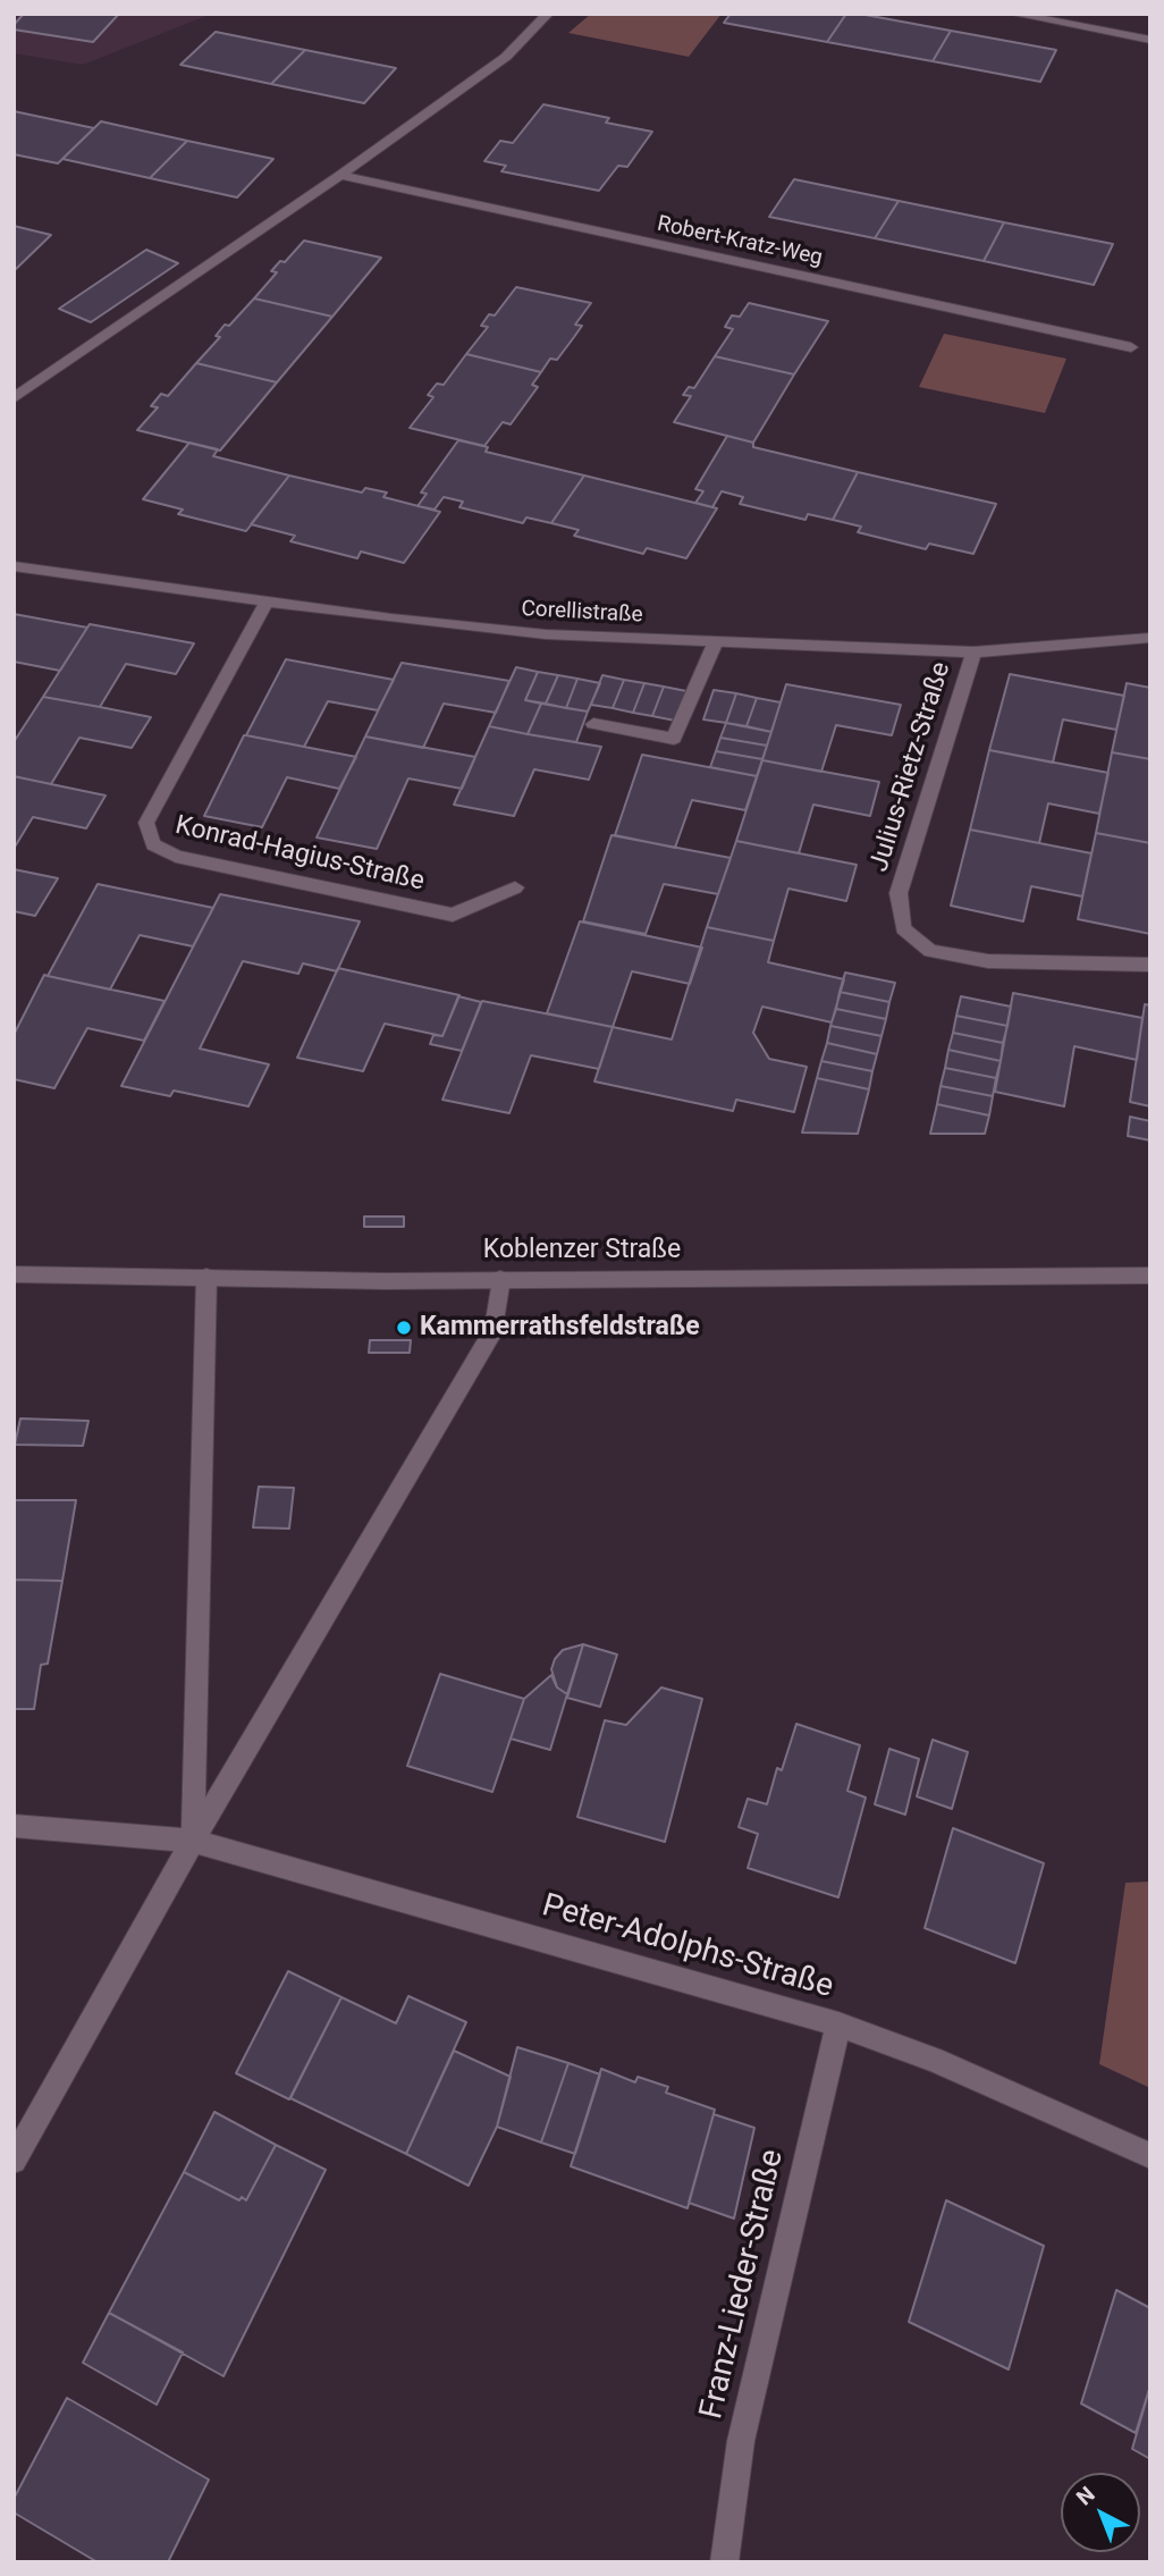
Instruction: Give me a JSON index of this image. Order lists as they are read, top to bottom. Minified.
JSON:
{"streets":{"street":["Robert-Kratz-Weg","Corellistraße","Julius-Rietz-Straße","Konrad-Hagius-Straße","Koblenzer Straße","Peter-Adolphs-Straße","Franz-Lieder-Straße"]},"crossings":[["Corellistraße","Julius-Rietz-Straße"],["Corellistraße","Konrad-Hagius-Straße"],["Peter-Adolphs-Straße","Franz-Lieder-Straße"]],"places":["Kammerrathsfeldstraße"],"north":"top left"}
